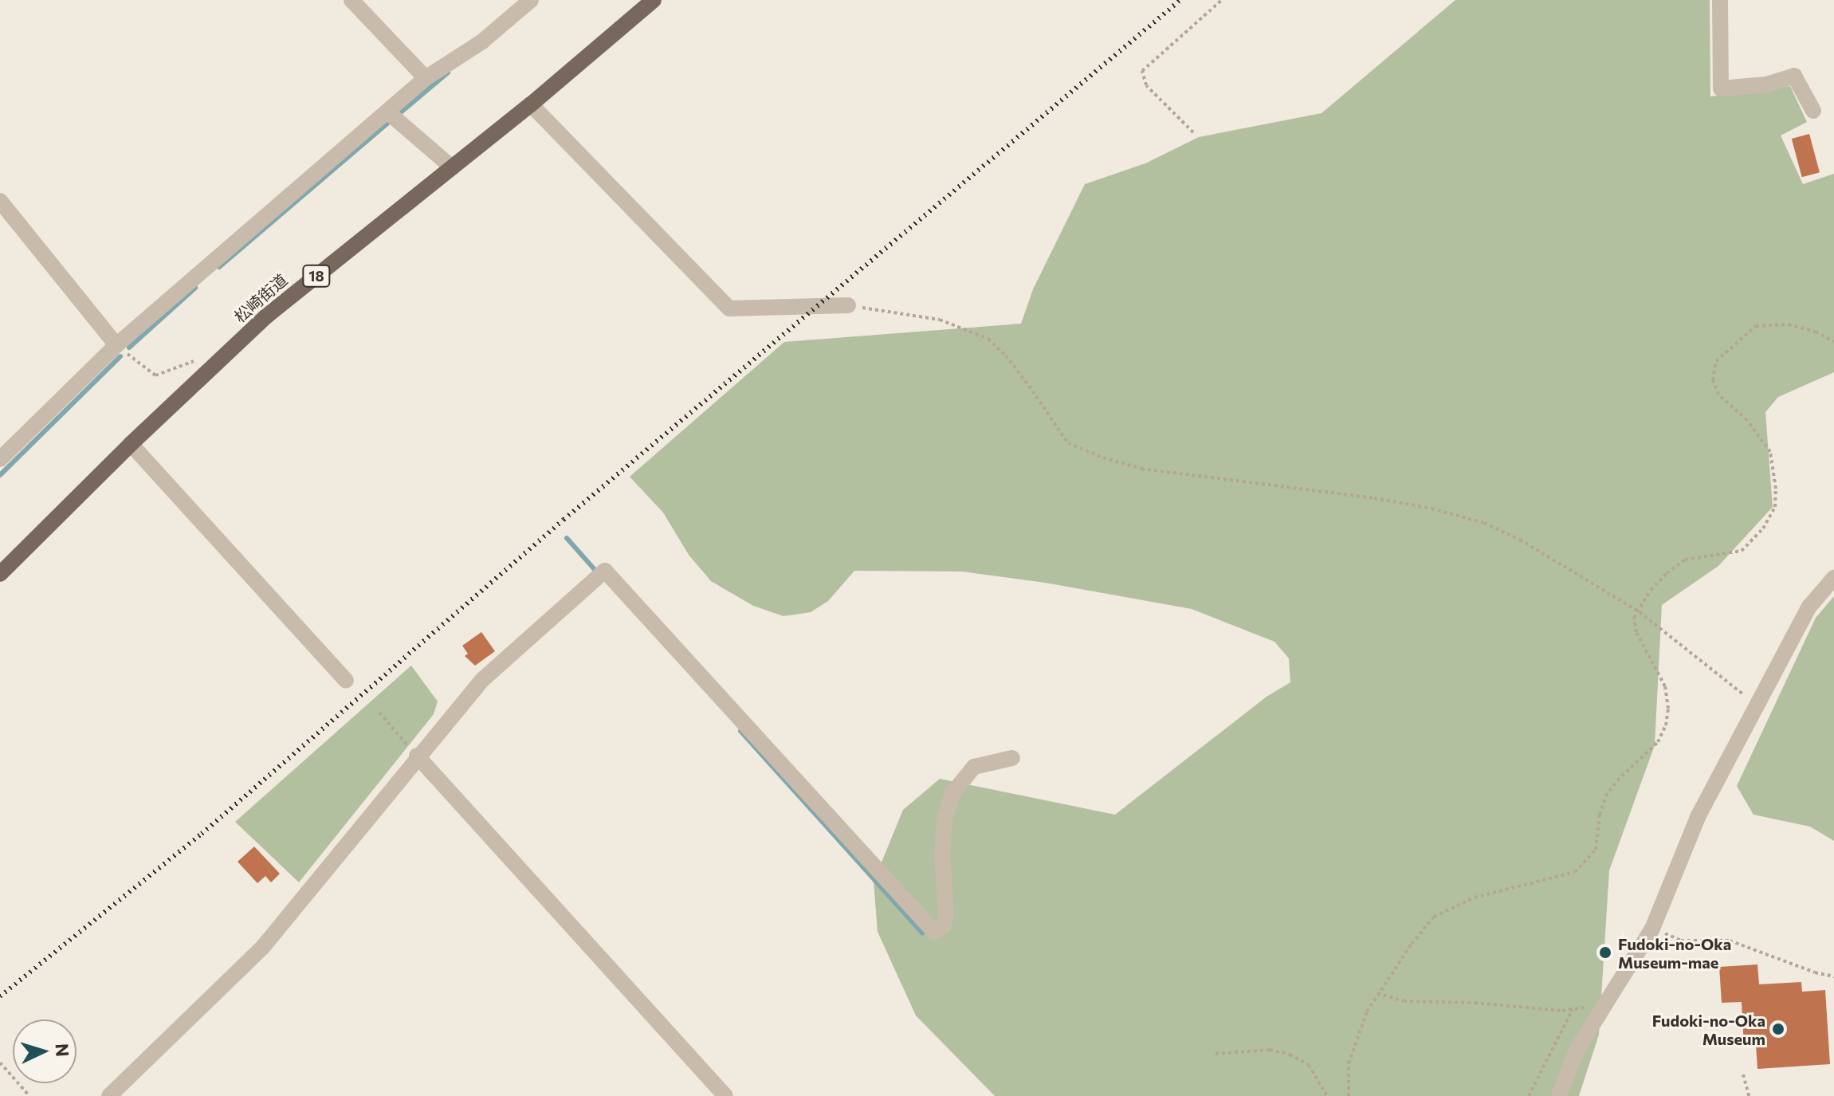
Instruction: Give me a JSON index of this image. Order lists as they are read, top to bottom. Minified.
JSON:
{"streets":{"main road":["18","松崎街道"]},"places":["Fudoki-no-Oka Museum-mae","Fudoki-no-Oka Museum"],"north":"right"}
